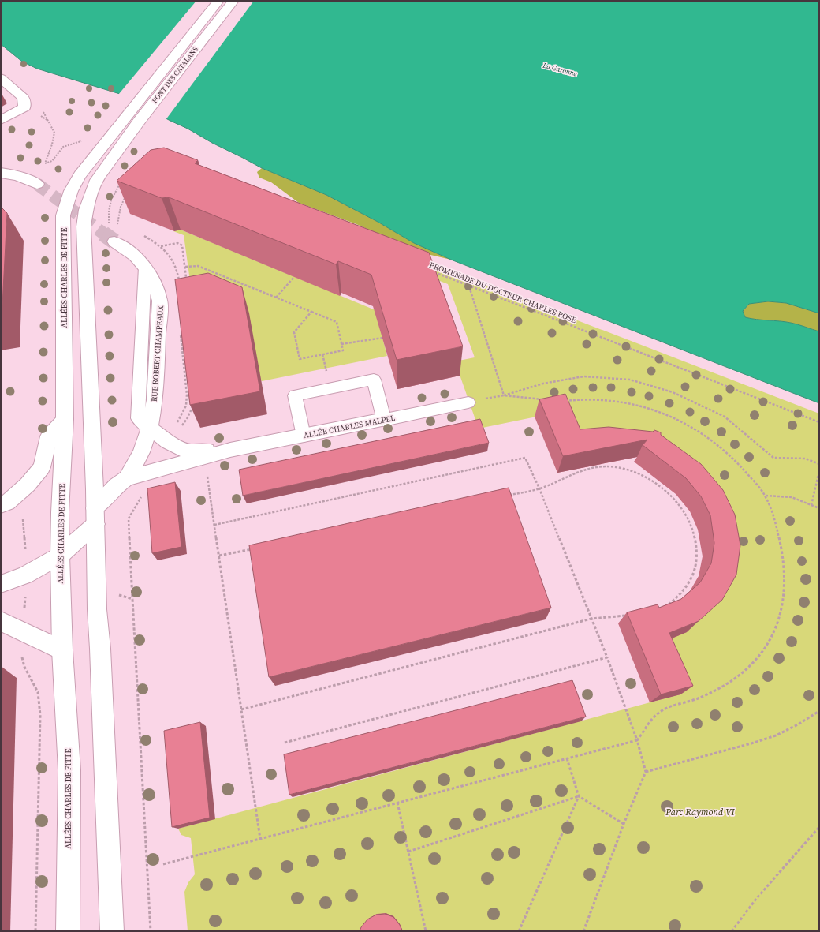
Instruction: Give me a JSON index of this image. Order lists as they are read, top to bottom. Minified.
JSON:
{"streets":{"main road":["PONT DES CATALANS","ALLÉES CHARLES DE FITTE","RUE ROBERT CHAMPEAUX","ALLÉE CHARLES MALPEL"],"path":["PROMENADE DU DOCTEUR CHARLES ROSE"]},"crossings":[["PONT DES CATALANS","ALLÉES CHARLES DE FITTE"],["ALLÉES CHARLES DE FITTE","ALLÉE CHARLES MALPEL"],["RUE ROBERT CHAMPEAUX","ALLÉE CHARLES MALPEL"]],"water":["La Garonne"],"parks":["Parc Raymond VI"]}
